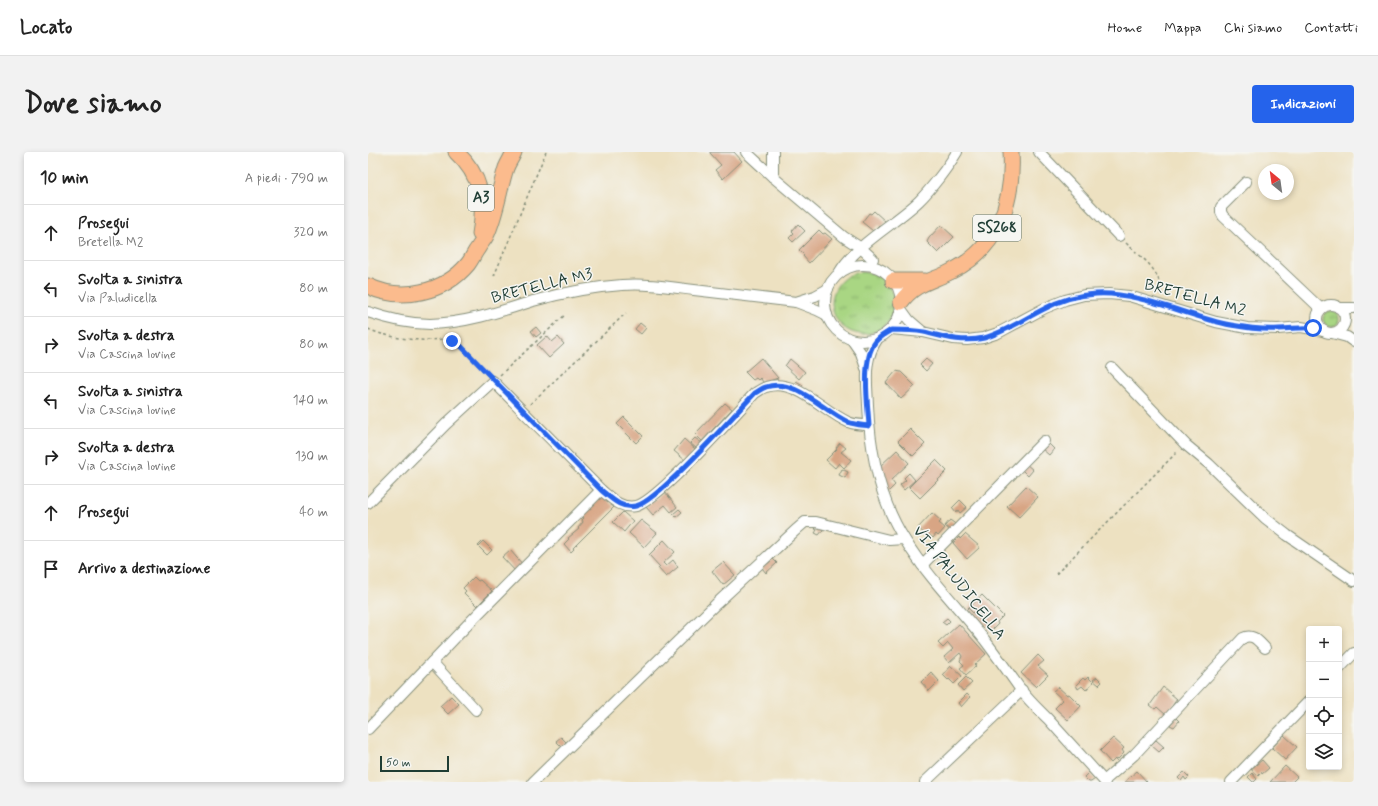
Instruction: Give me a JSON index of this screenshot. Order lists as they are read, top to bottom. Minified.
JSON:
{"streets":{"highway":["A3","SS268"],"street":["BRETELLA M3","BRETELLA M2","VIA PALUDICELLA"]},"crossings":[["SS268","BRETELLA M3"],["SS268","BRETELLA M2"],["SS268","VIA PALUDICELLA"],["BRETELLA M3","BRETELLA M2"],["BRETELLA M3","VIA PALUDICELLA"],["BRETELLA M2","VIA PALUDICELLA"]],"scale_bar":"50 m","north":"top left","page":{"header":"Locato","nav":["Home","Mappa","Chi siamo","Contatti"],"buttons":"Indicazioni","title":"Dove siamo","heading":["10 min","A piedi · 790 m"],"list":[["Prosegui","Bretella M2","320 m"],["Svolta a sinistra","Via Paludicella","80 m"],["Svolta a destra","Via Cascina Iovine","80 m"],["Svolta a sinistra","Via Cascina Iovine","140 m"],["Svolta a destra","Via Cascina Iovine","130 m"],["Prosegui","40 m"],"Arrivo a destinazione"],"map_buttons":["+","−"],"scale":"50 m"}}
